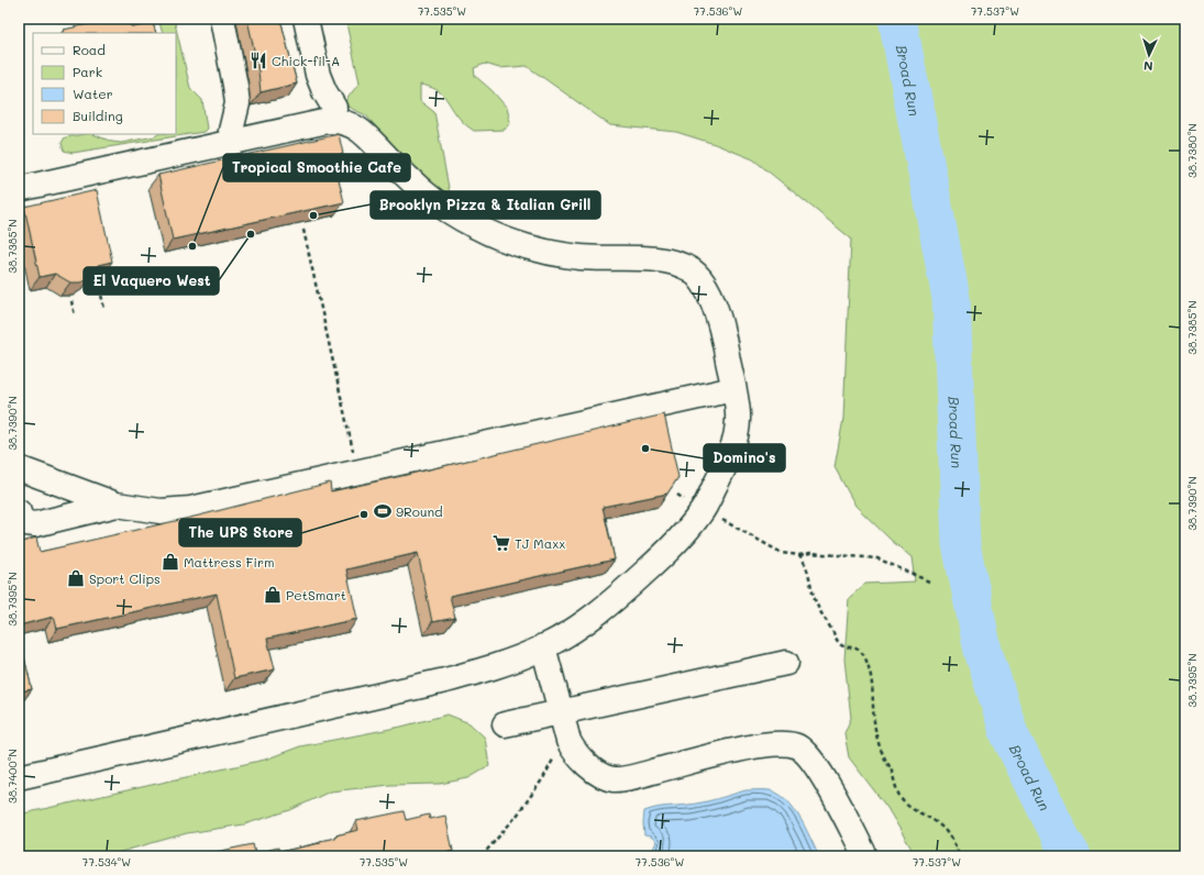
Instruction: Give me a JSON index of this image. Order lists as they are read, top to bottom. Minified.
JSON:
{"water":["Broad Run"],"places":{"restaurant":["Chick-fil-A"],"other":["Brooklyn Pizza & Italian Grill","El Vaquero West","Tropical Smoothie Cafe","Domino's","The UPS Store"],"sports":["9Round"],"supermarket":["TJ Maxx"],"shop":["Mattress Firm","Sport Clips","PetSmart"]},"legend":["Road","Park","Water","Building"],"north":"bottom","coordinates":["77.535°W","77.536°W","77.537°W","38.7380°N","38.7385°N","38.7390°N","38.7395°N","38.7400°N","77.534°W"]}
